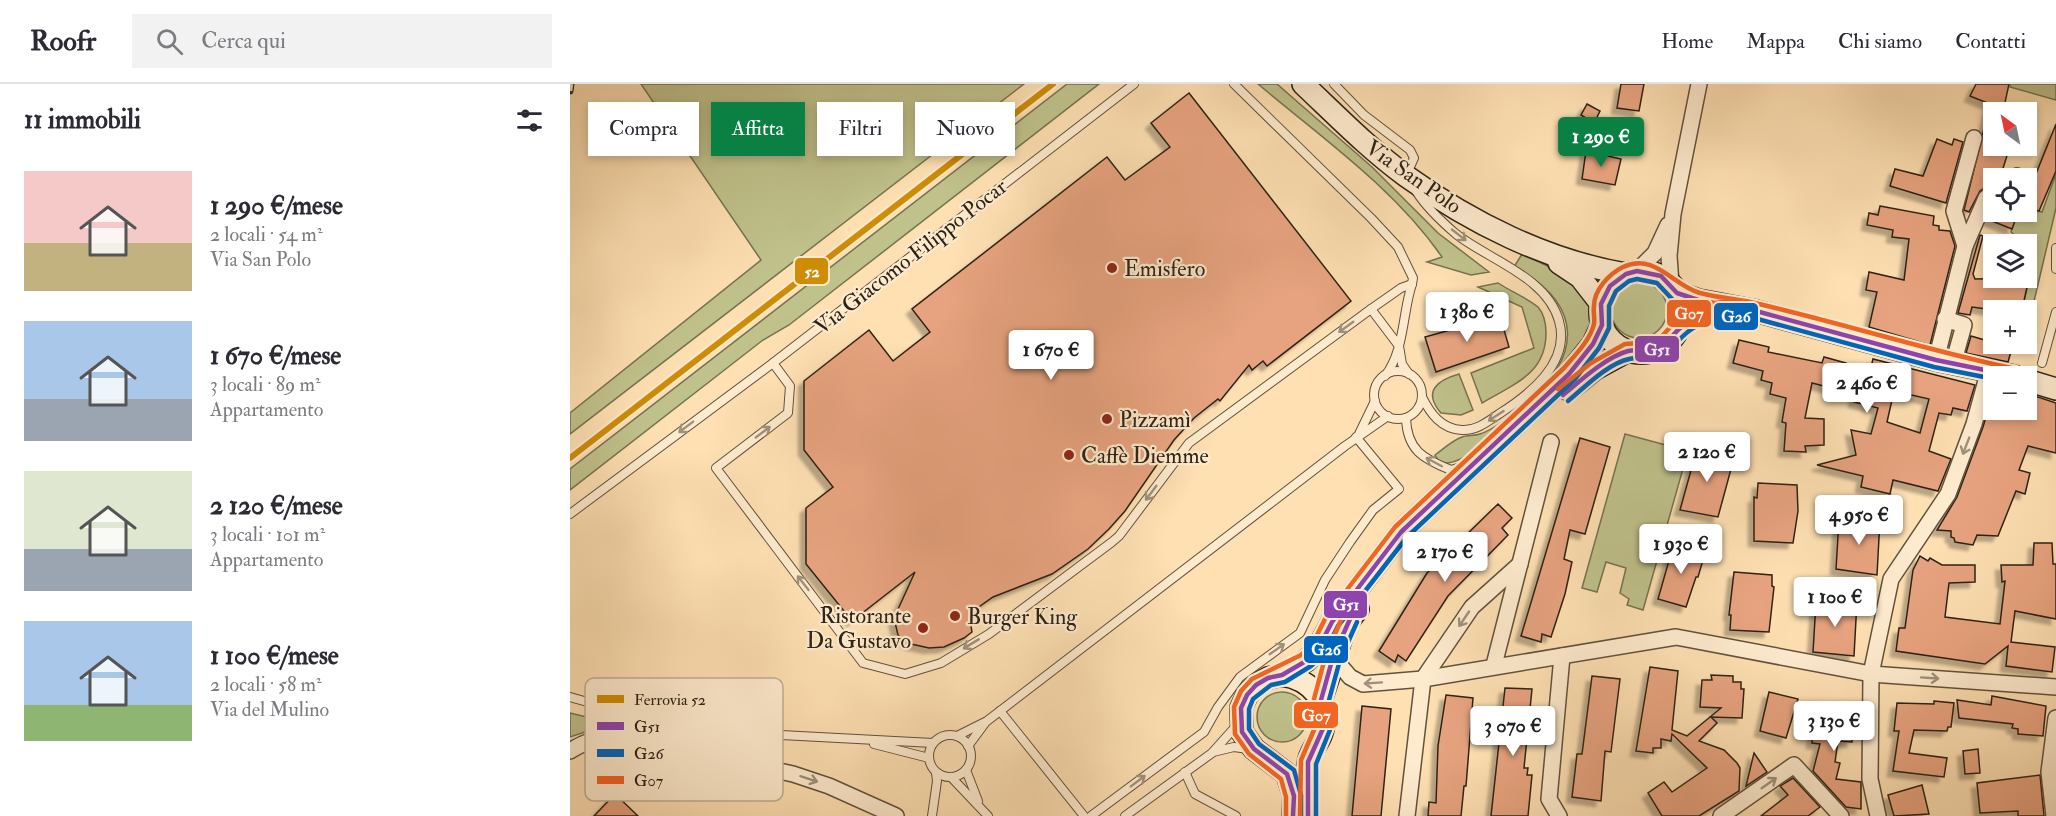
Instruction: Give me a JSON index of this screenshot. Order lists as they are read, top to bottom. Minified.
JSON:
{"streets":{"main road":["Via San Polo"],"lane":["Via Giacomo Filippo Pocar"]},"one_way":["Via Giacomo Filippo Pocar"],"places":["Emisfero","Pizzamì","Caffè Diemme","Burger King","Ristorante Da Gustavo"],"lines":["rail line 52","transit line G07","transit line G51","transit line G26"],"legend":["Ferrovia 52","G51","G26","G07"],"north":"top left","page":{"header":"Roofr","search":"Cerca qui","nav":["Home","Mappa","Chi siamo","Contatti"],"heading":"11 immobili","map_buttons":["+","−"],"chip":["Compra","Affitta","Filtri","Nuovo"],"price":["1 290 €","1 380 €","1 670 €","2 460 €","2 120 €","4 950 €","1 930 €","2 170 €","1 100 €","3 130 €","3 070 €"],"list":[{"name":"1 290 €/mese","note":"2 locali · 54 m² · Via San Polo"},{"name":"1 670 €/mese","note":"3 locali · 89 m² · Appartamento"},{"name":"2 120 €/mese","note":"3 locali · 101 m² · Appartamento"},{"name":"1 100 €/mese","note":"2 locali · 58 m² · Via del Mulino"}]}}
